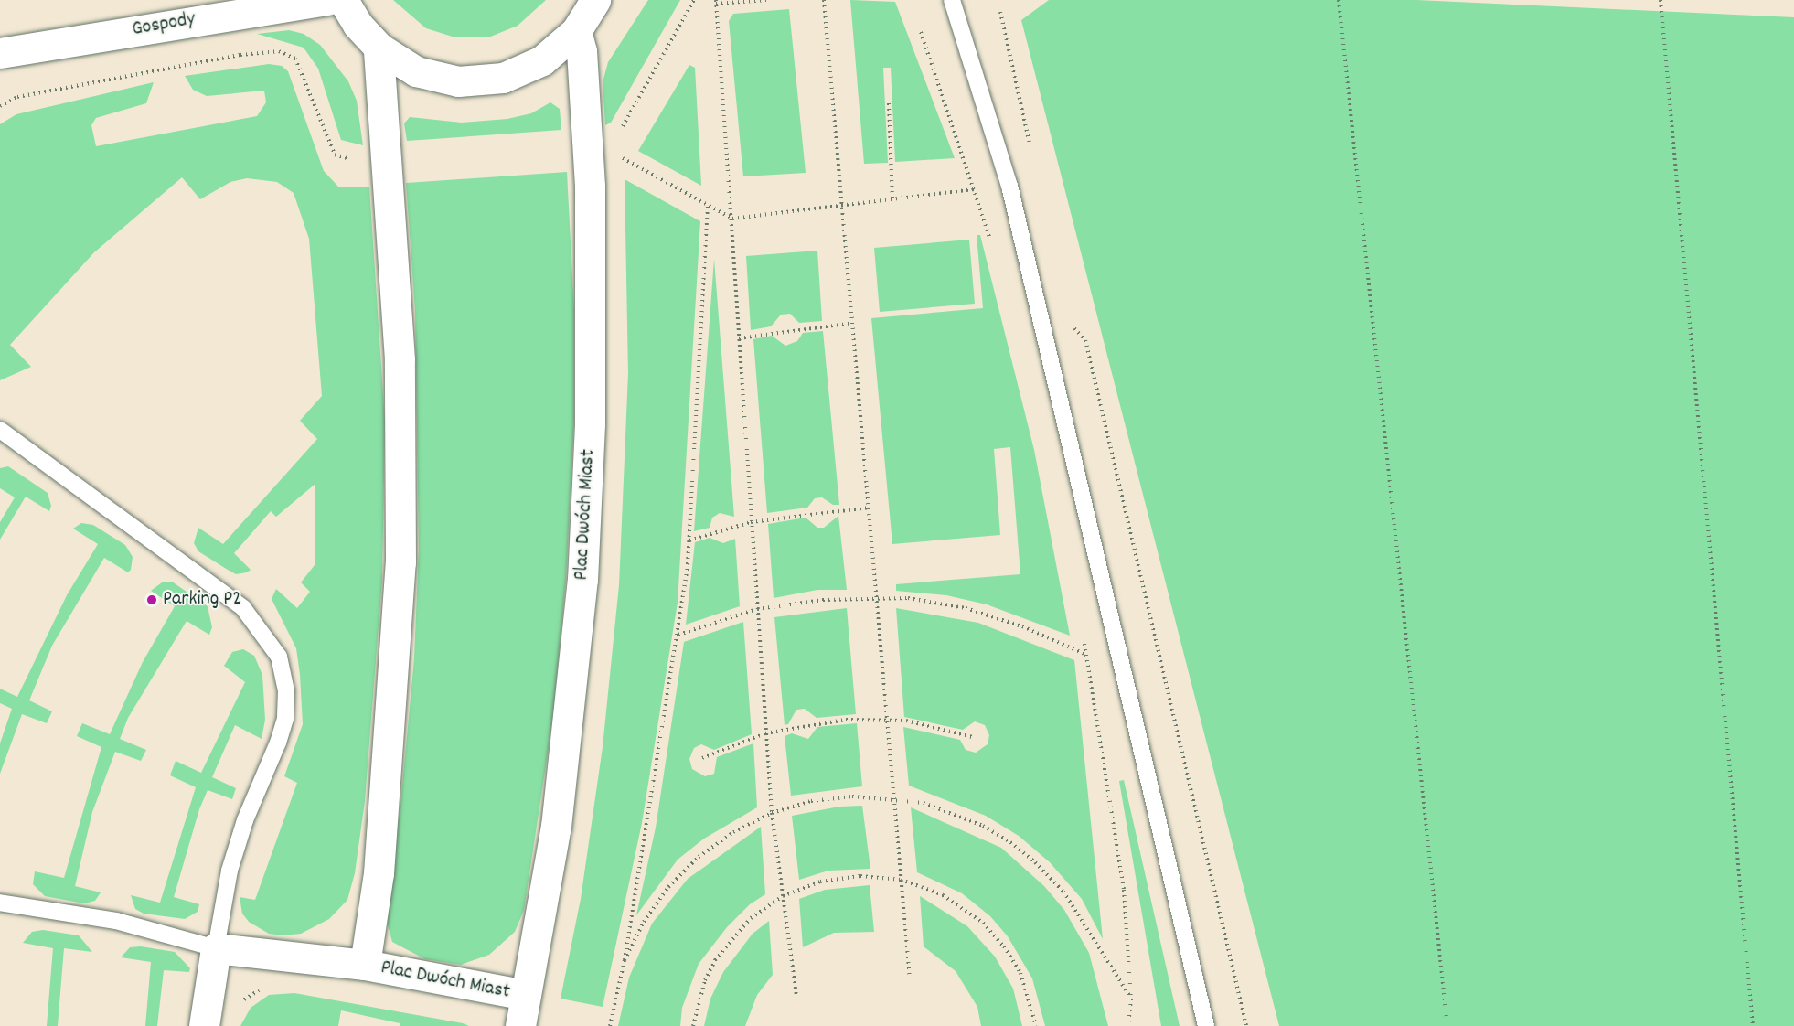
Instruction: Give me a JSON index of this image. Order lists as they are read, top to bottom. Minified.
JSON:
{"streets":{"street":["Gospody","Plac Dwóch Miast"]},"places":["Parking P2"]}
